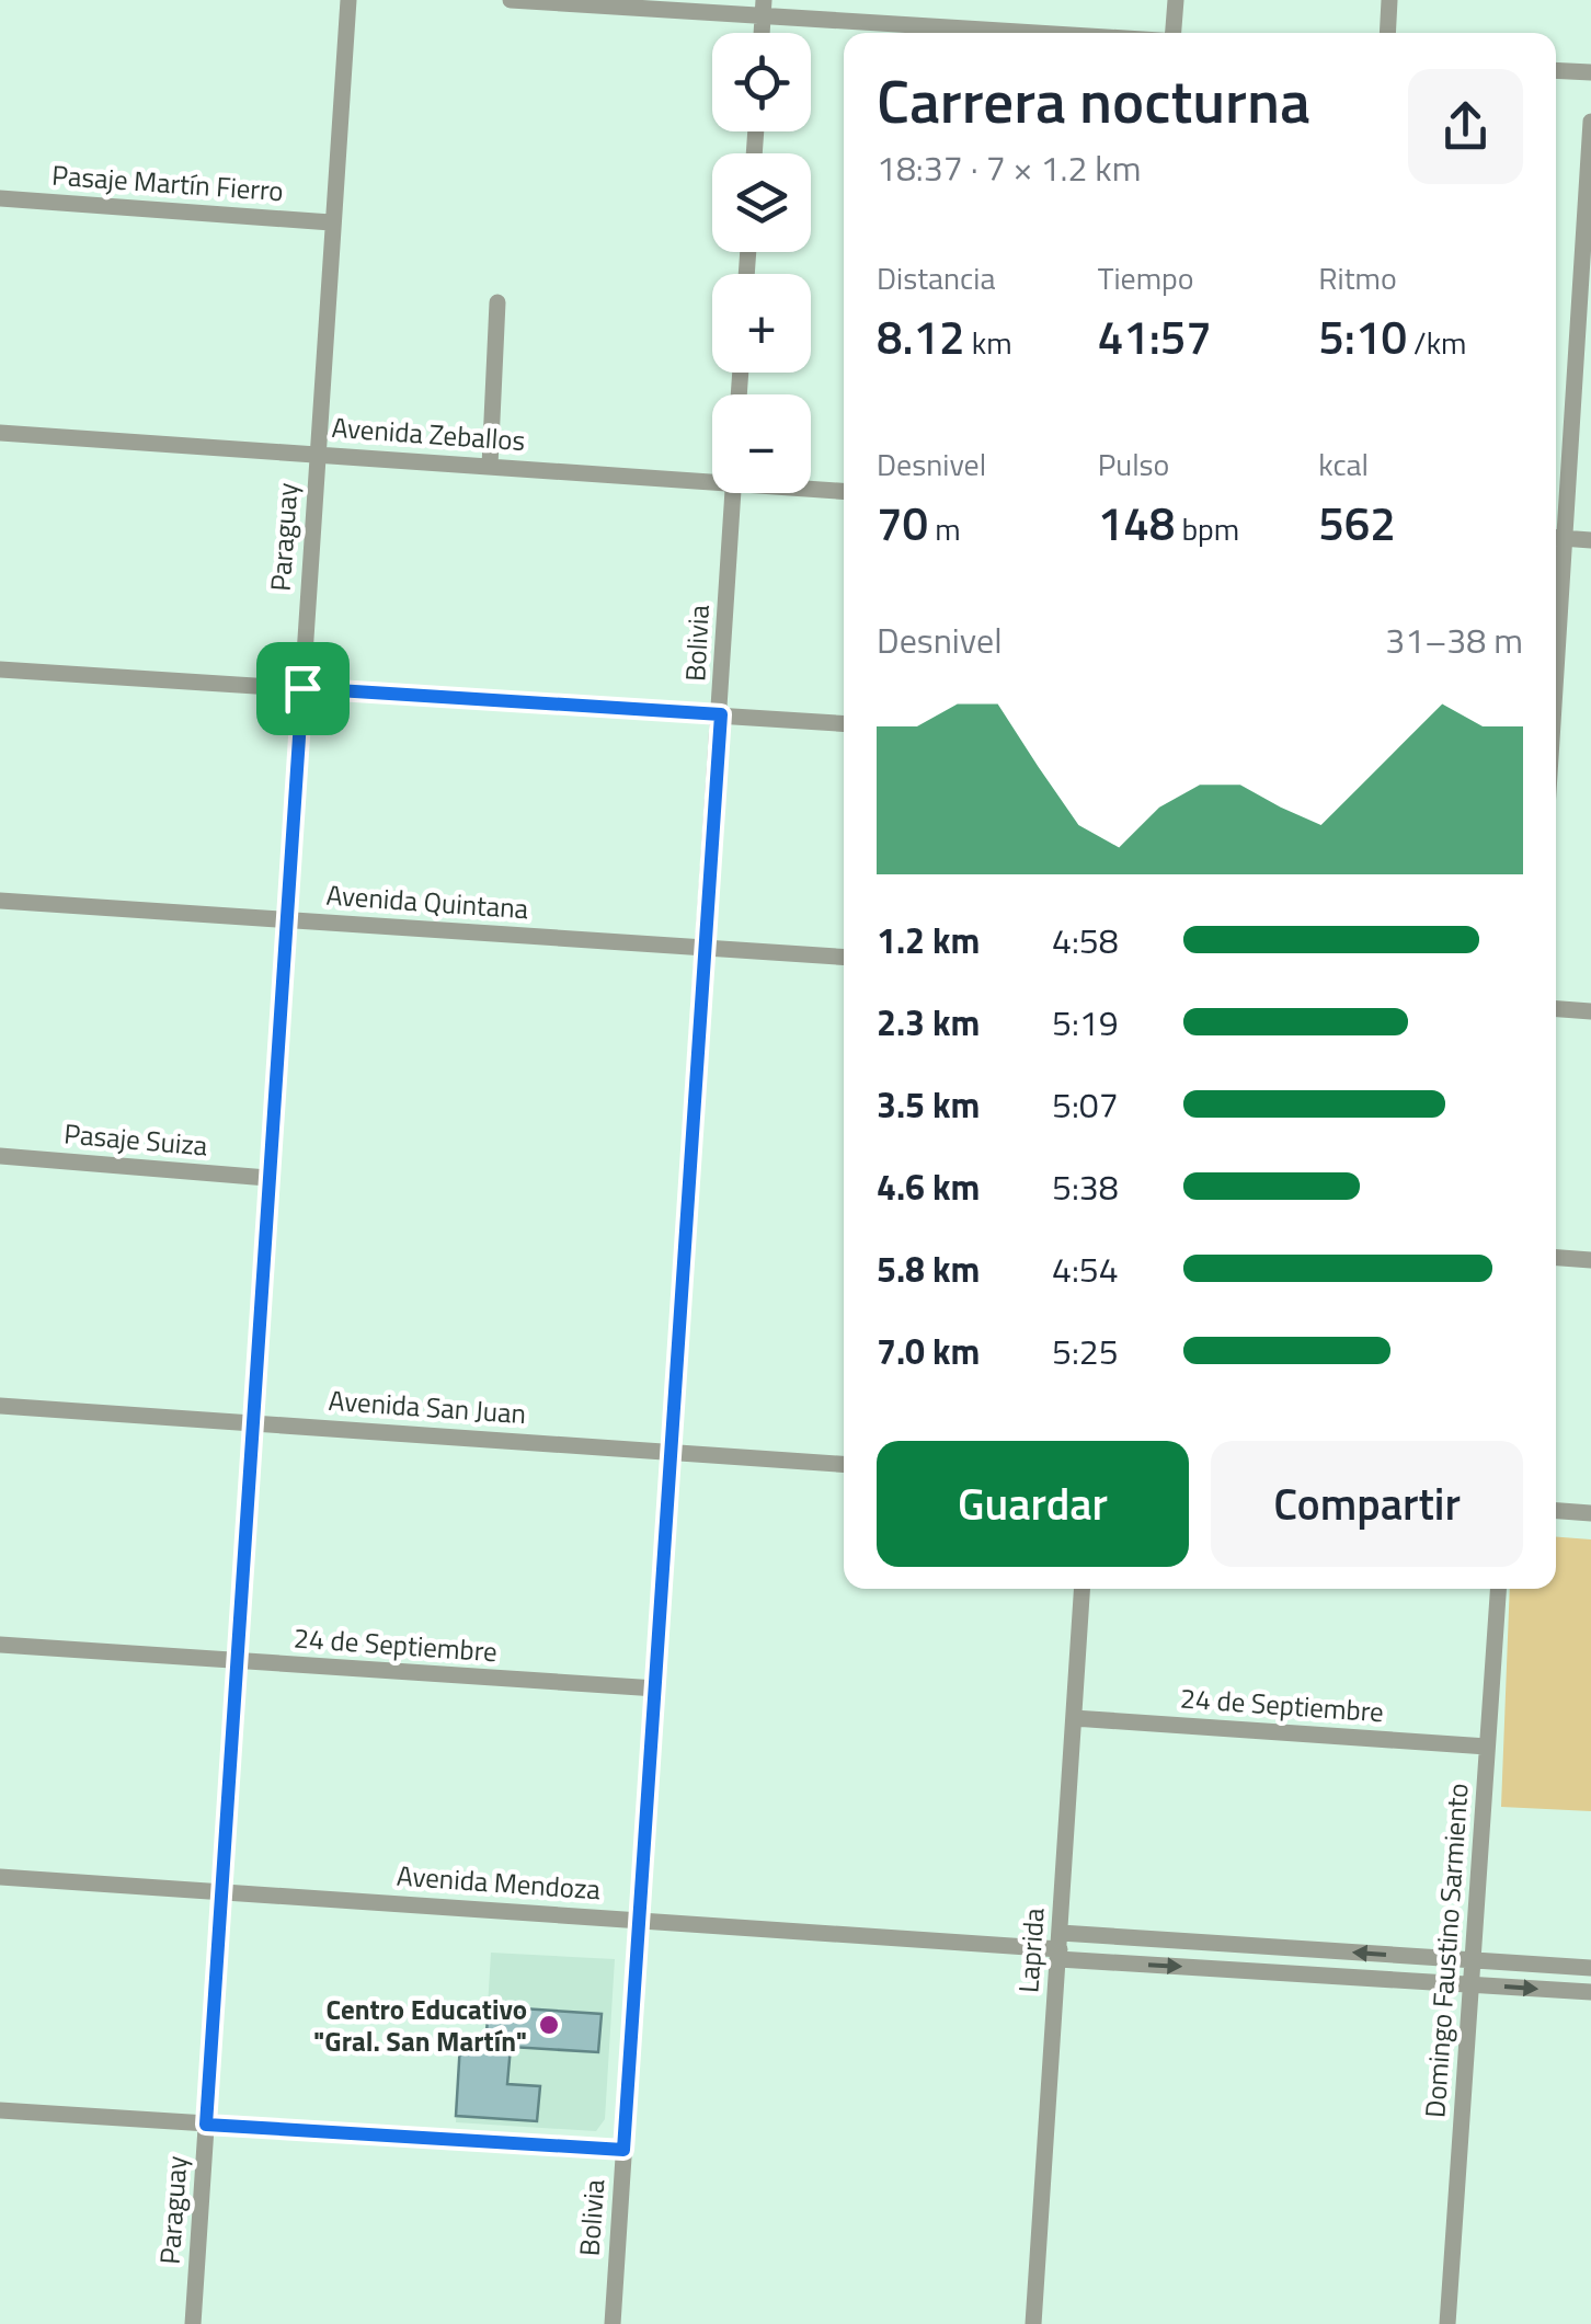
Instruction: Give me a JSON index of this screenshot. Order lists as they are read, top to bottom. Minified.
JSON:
{"streets":{"street":["Pasaje Martín Fierro","Avenida Zeballos","Paraguay","Bolivia","Avenida Quintana","Pasaje Suiza","Avenida San Juan","24 de Septiembre","Avenida Mendoza","Laprida","Domingo Faustino Sarmiento"]},"crossings":[["Pasaje Martín Fierro","Paraguay"],["Avenida Zeballos","Paraguay"],["Paraguay","Avenida Quintana"],["Paraguay","Pasaje Suiza"],["Paraguay","Avenida San Juan"],["Paraguay","24 de Septiembre"],["Paraguay","Avenida Mendoza"],["Bolivia","Avenida Quintana"],["Bolivia","Avenida San Juan"],["Bolivia","24 de Septiembre"],["Bolivia","Avenida Mendoza"],["24 de Septiembre","Laprida"],["24 de Septiembre","Domingo Faustino Sarmiento"],["Avenida Mendoza","Laprida"],["Avenida Mendoza","Domingo Faustino Sarmiento"]],"places":["Centro Educativo \"Gral. San Martín\""],"page":{"map_buttons":["+","−"],"heading":["Carrera nocturna","18:37 · 7 × 1.2 km"],"stats":[["Distancia","8.12 km"],["Tiempo","41:57"],["Ritmo","5:10 /km"],["Desnivel","70 m"],["Pulso","148 bpm"],["kcal","562"]],"chart":["Desnivel","31–38 m"],"list":[{"name":"1.2 km","note":"4:58"},{"name":"2.3 km","note":"5:19"},{"name":"3.5 km","note":"5:07"},{"name":"4.6 km","note":"5:38"},{"name":"5.8 km","note":"4:54"},{"name":"7.0 km","note":"5:25"}],"buttons":["Guardar","Compartir"]}}
